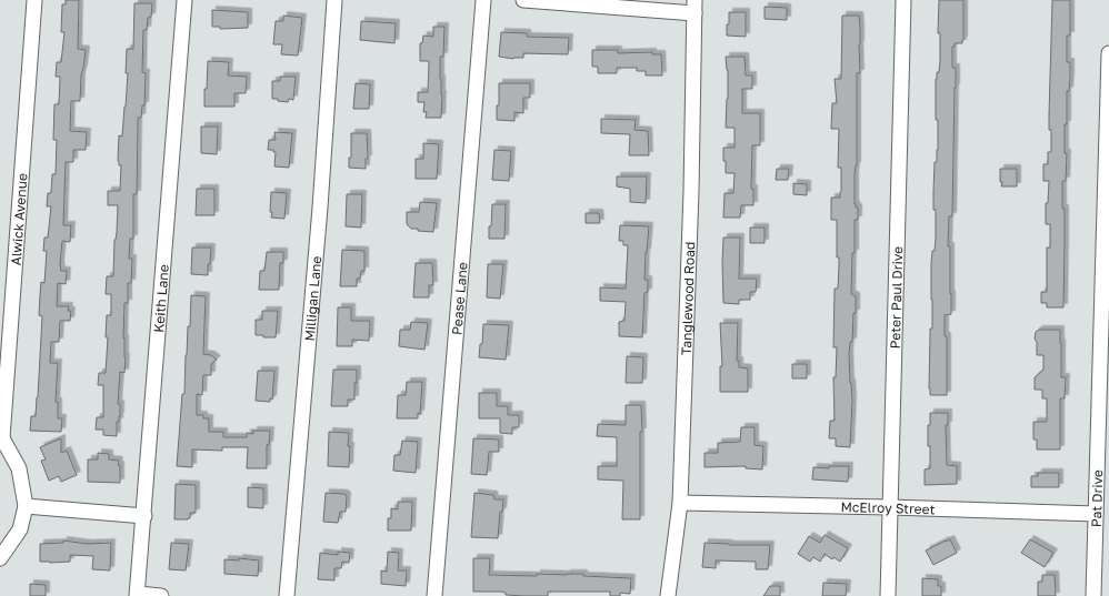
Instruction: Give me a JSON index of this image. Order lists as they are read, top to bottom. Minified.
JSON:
{"streets":{"street":["Alwick Avenue","Keith Lane","Milligan Lane","Pease Lane","Tanglewood Road","Peter Paul Drive","Pat Drive","McElroy Street"]},"crossings":[["Tanglewood Road","McElroy Street"],["Peter Paul Drive","McElroy Street"],["Pat Drive","McElroy Street"]]}
